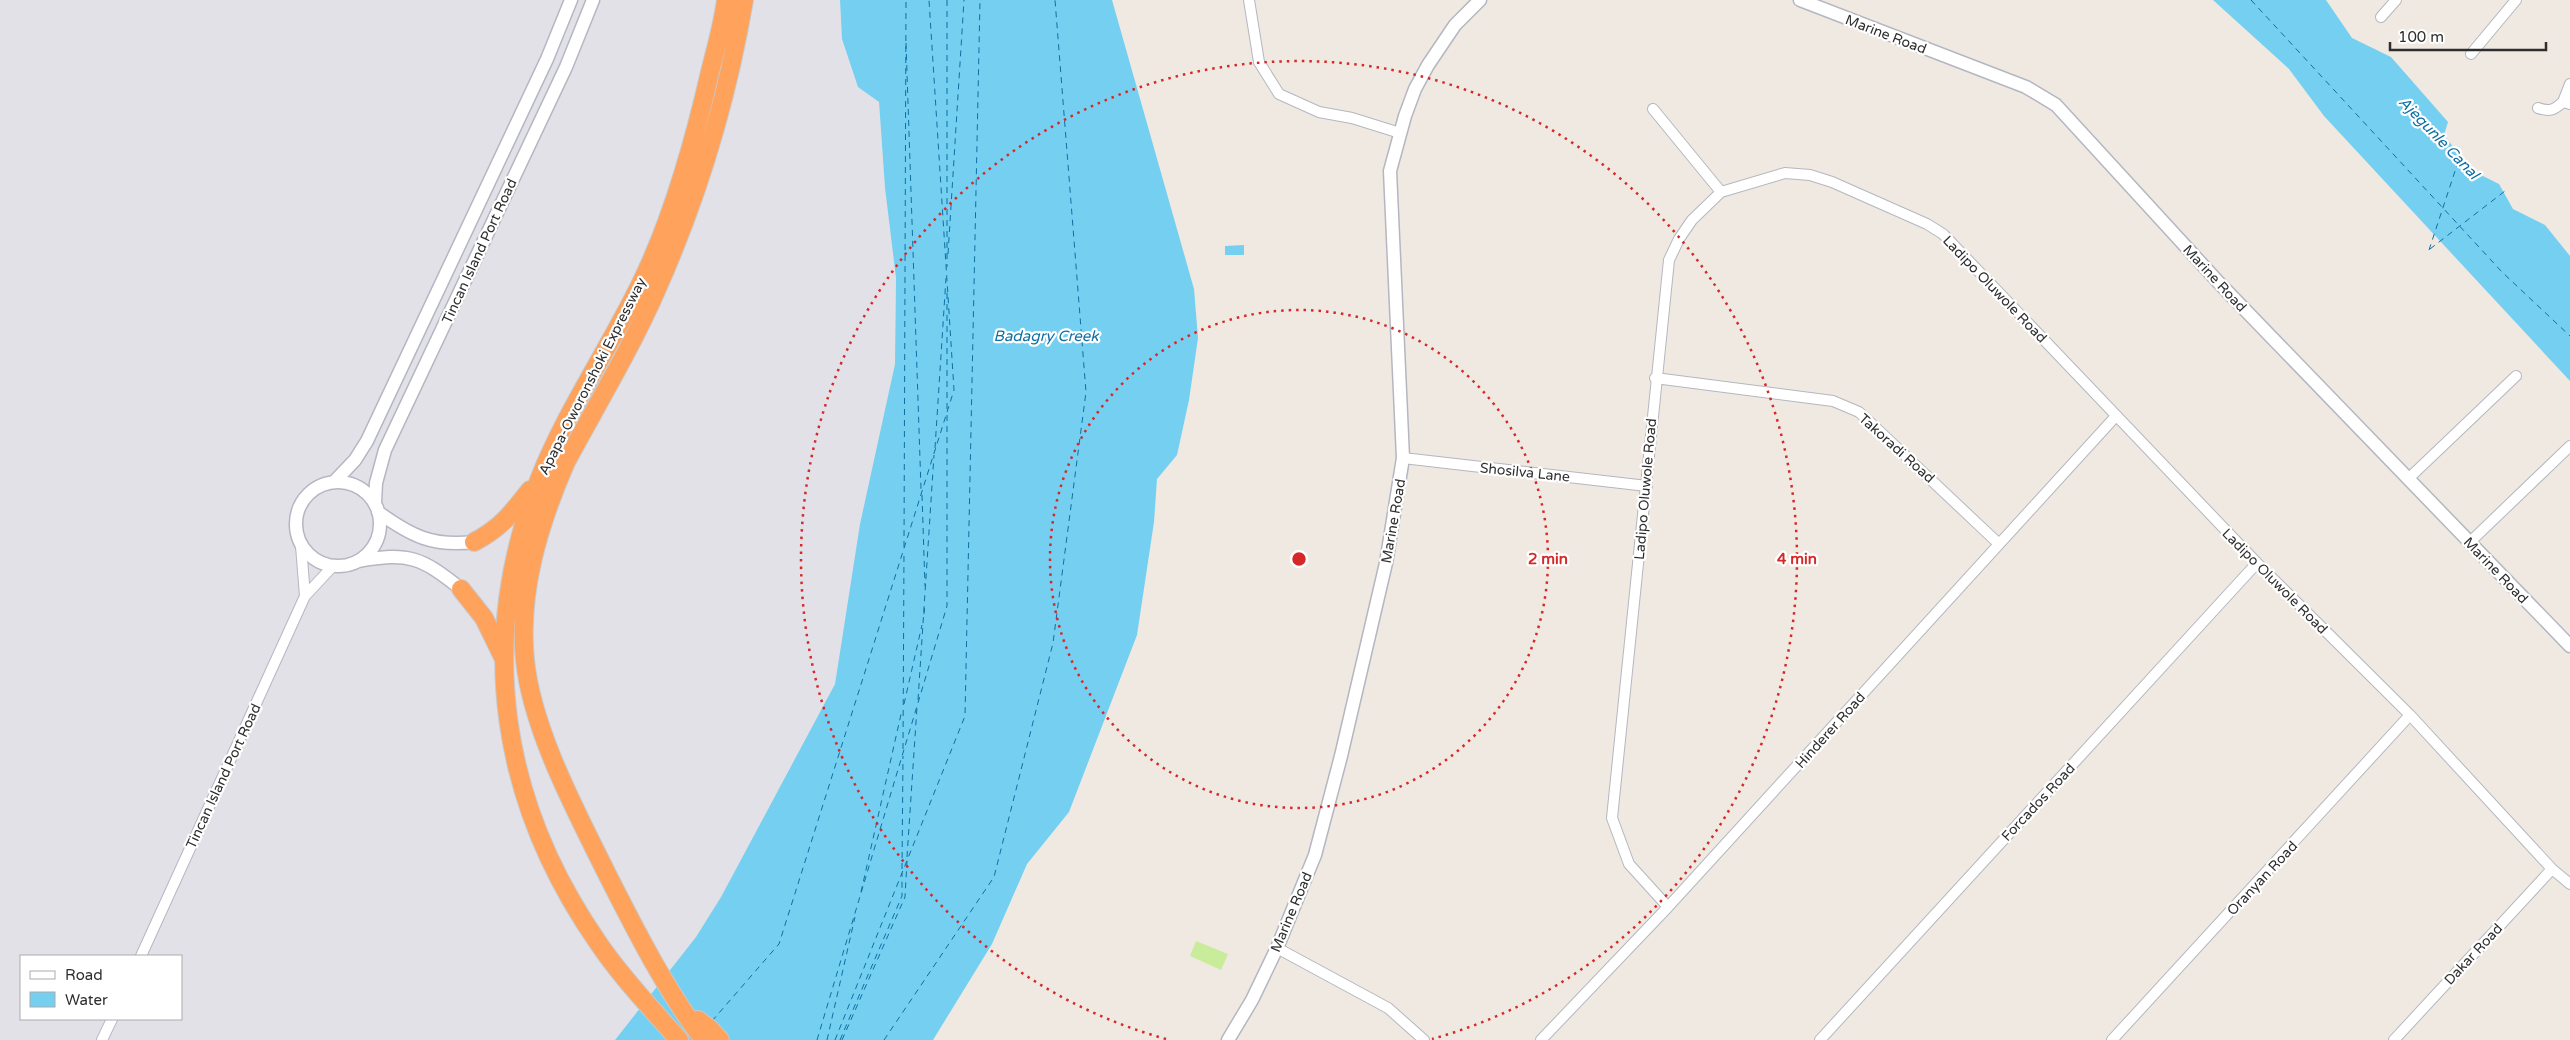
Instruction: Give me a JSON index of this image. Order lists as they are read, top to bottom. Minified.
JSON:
{"streets":{"highway":["Apapa-Oworonshoki Expressway"],"street":["Marine Road","Tincan Island Port Road","Ladipo Oluwole Road","Takoradi Road","Shosilva Lane","Hinderer Road","Forcados Road","Oranyan Road","Dakar Road"]},"crossings":[["Marine Road","Shosilva Lane"],["Ladipo Oluwole Road","Takoradi Road"],["Ladipo Oluwole Road","Shosilva Lane"],["Ladipo Oluwole Road","Hinderer Road"],["Ladipo Oluwole Road","Forcados Road"],["Ladipo Oluwole Road","Oranyan Road"],["Ladipo Oluwole Road","Dakar Road"],["Takoradi Road","Hinderer Road"]],"water":["Ajegunle Canal","Badagry Creek"],"legend":["Road","Water"],"scale_bar":"100 m","rings":["2 min","4 min"]}
